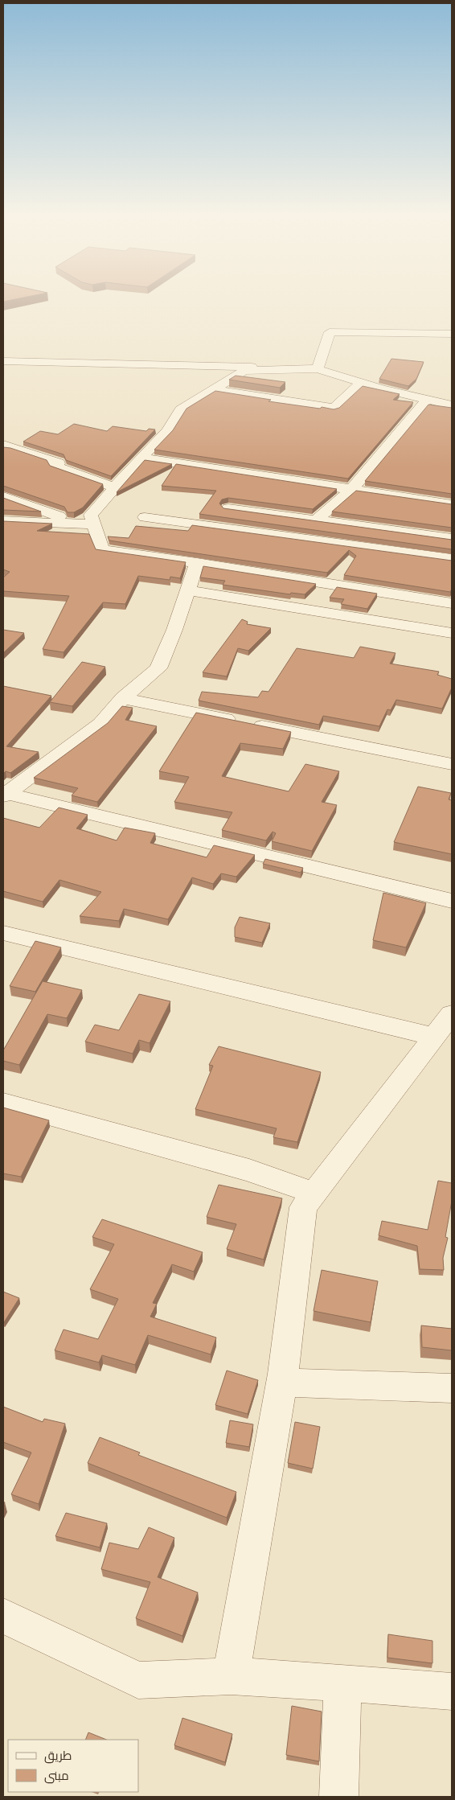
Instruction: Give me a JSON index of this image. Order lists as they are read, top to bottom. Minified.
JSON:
{"legend":["طريق","مبنى"]}
